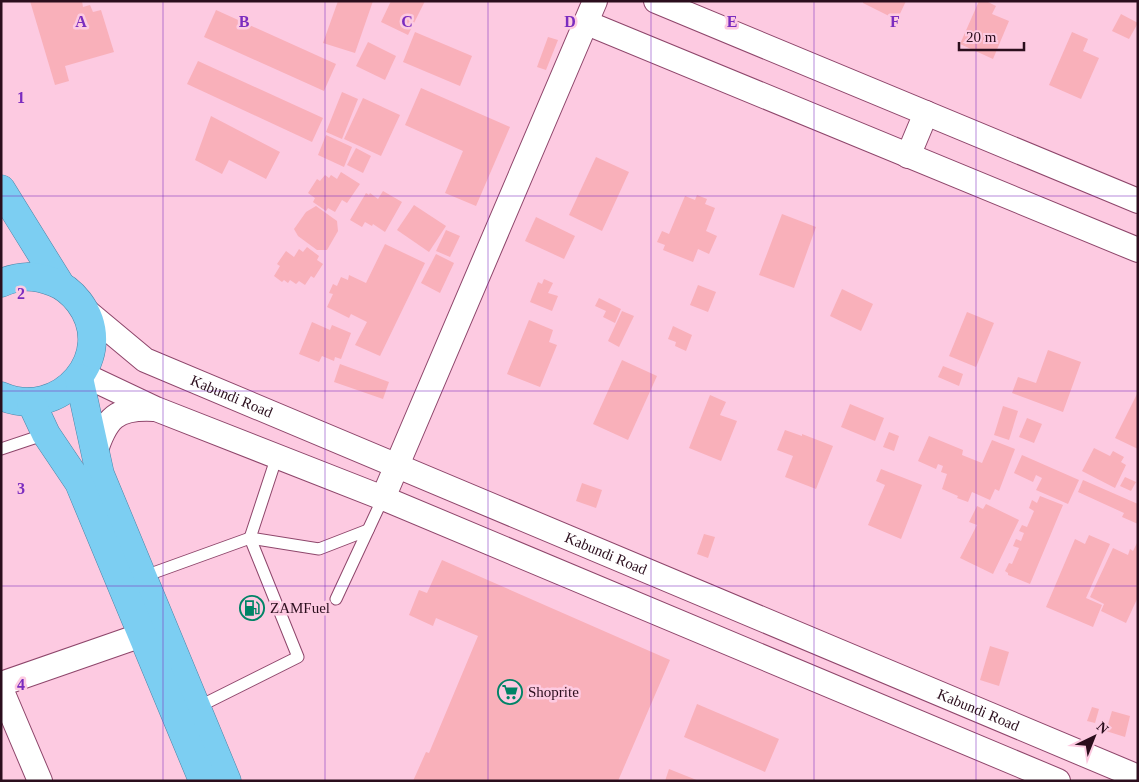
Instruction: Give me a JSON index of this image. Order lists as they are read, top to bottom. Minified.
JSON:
{"streets":{"street":["Kabundi Road"]},"places":{"fuel station":["ZAMFuel"],"supermarket":["Shoprite"]},"scale_bar":"20 m","north":"top right","grid":{"columns":["A","B","C","D","E","F"],"rows":["1","2","3","4"]}}
